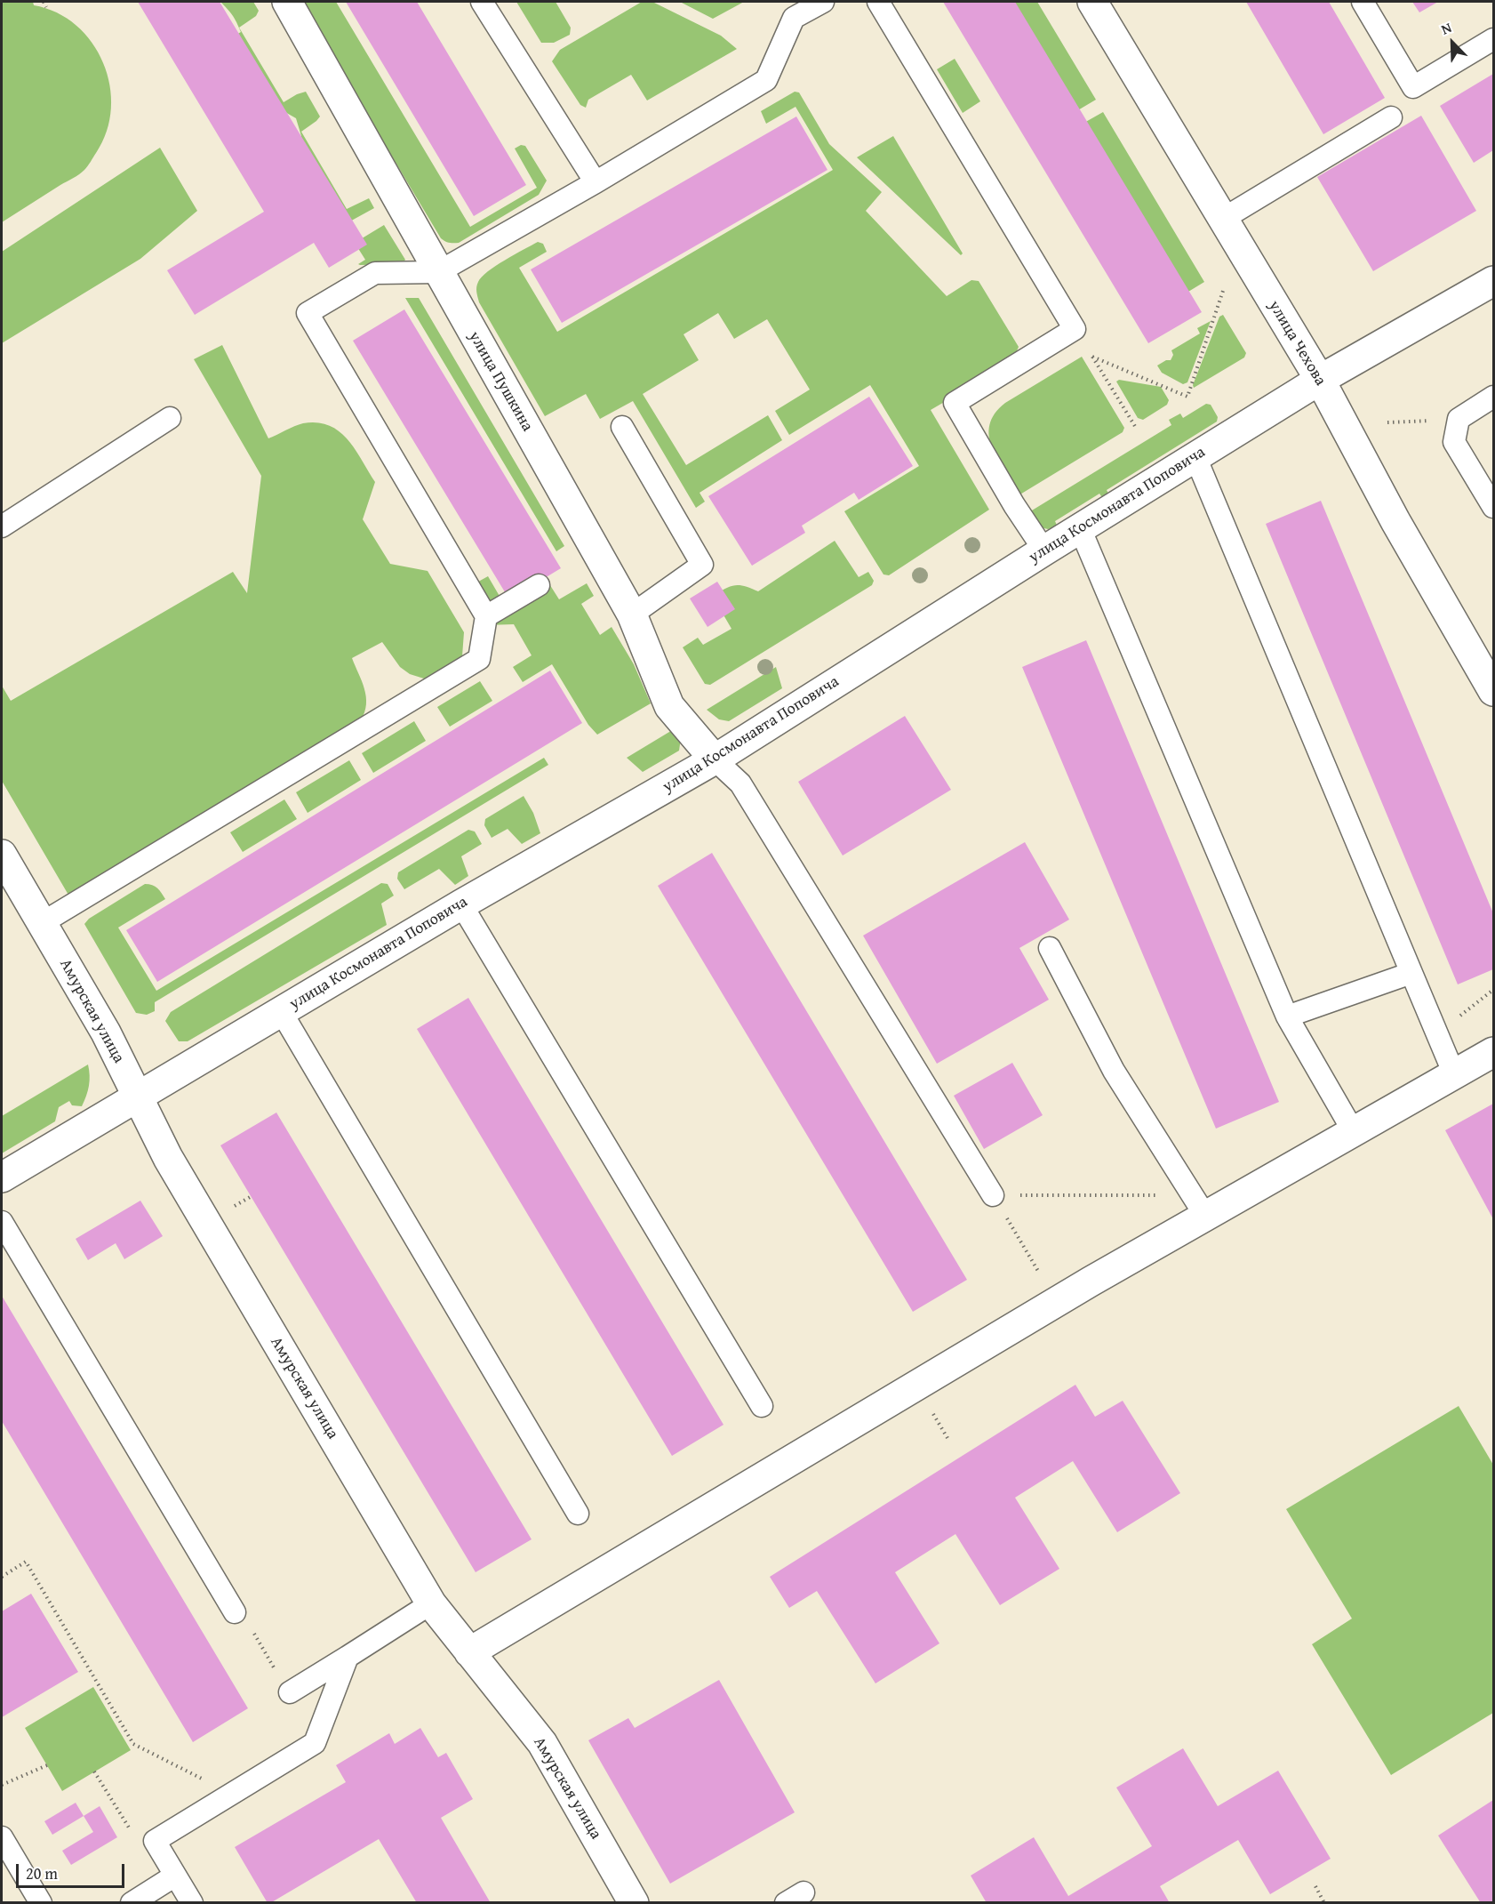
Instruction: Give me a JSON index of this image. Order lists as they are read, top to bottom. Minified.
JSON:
{"streets":{"street":["улица Чехова","улица Пушкина","улица Космонавта Поповича","Амурская улица"]},"crossings":[["улица Чехова","улица Космонавта Поповича"],["улица Пушкина","улица Космонавта Поповича"],["улица Космонавта Поповича","Амурская улица"]],"scale_bar":"20 m","north":"top left"}
